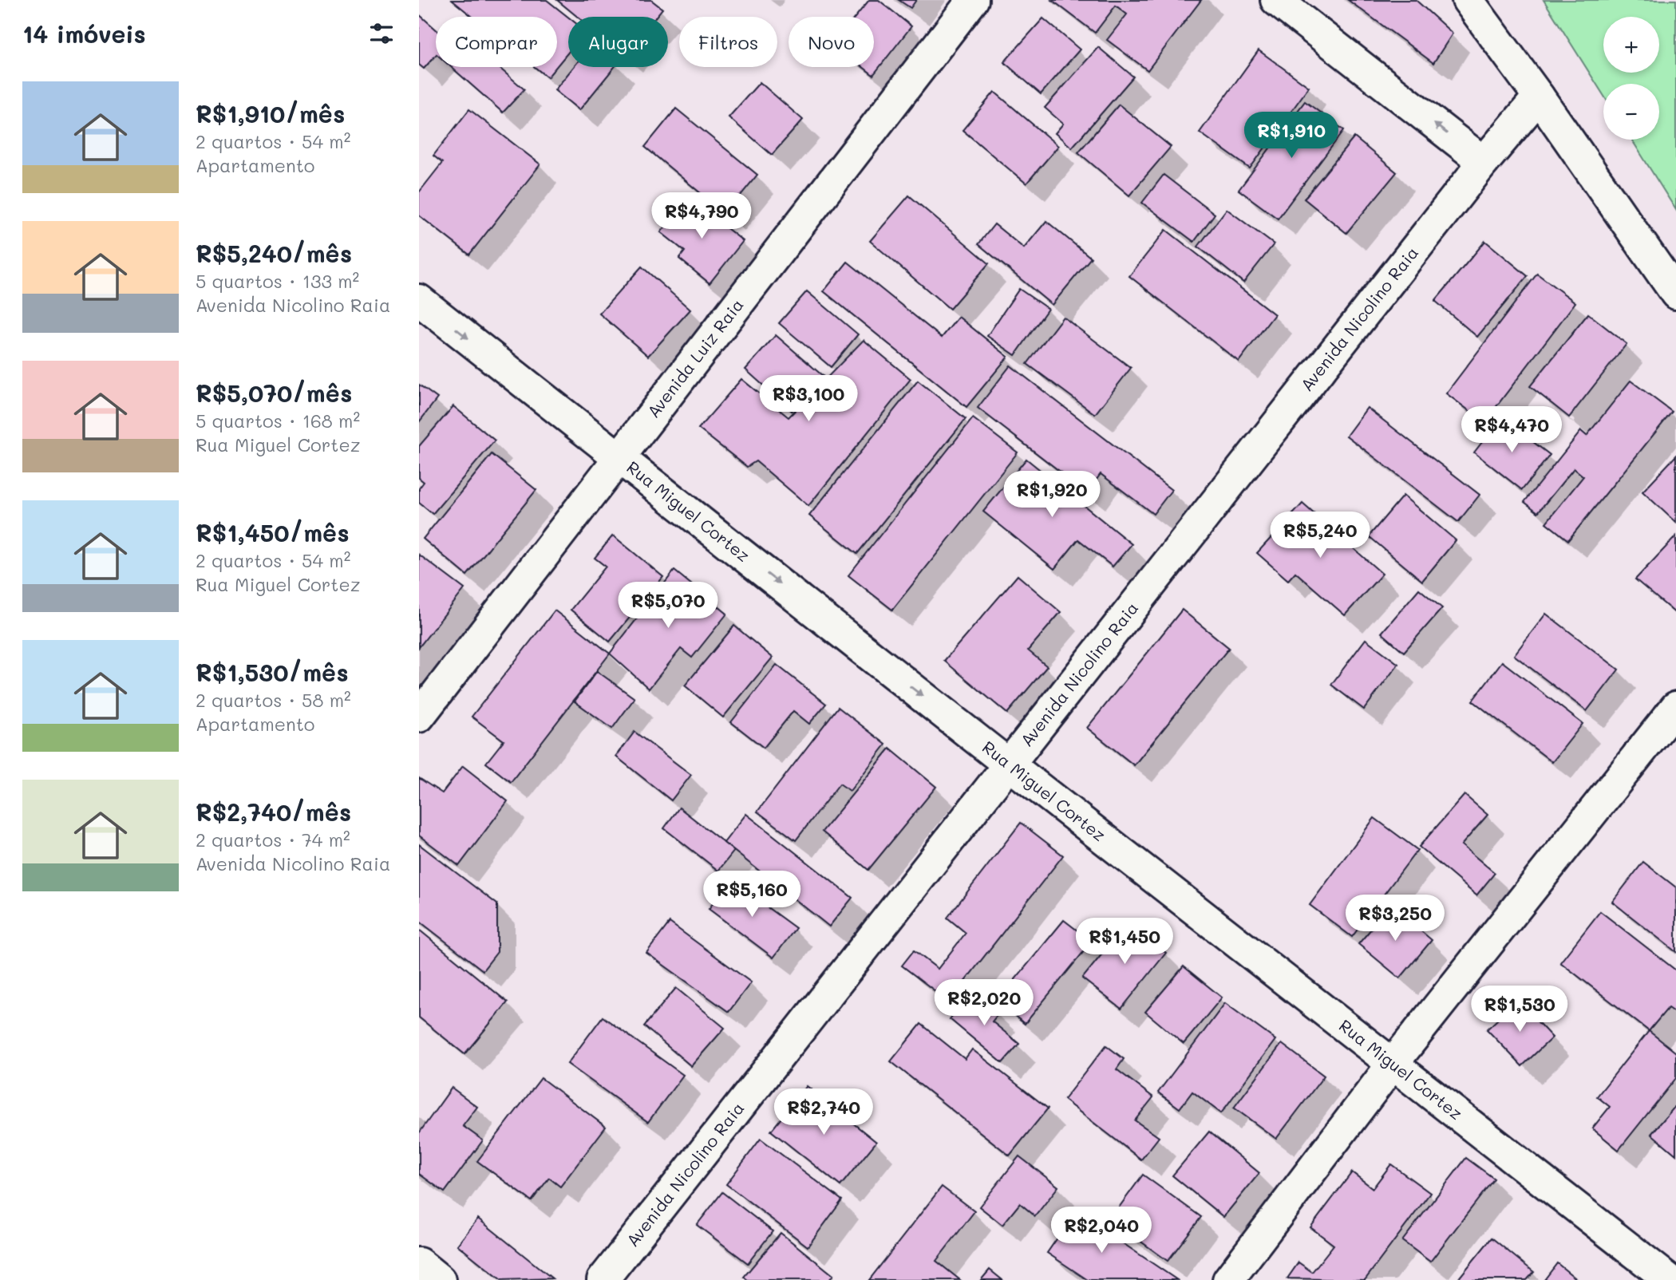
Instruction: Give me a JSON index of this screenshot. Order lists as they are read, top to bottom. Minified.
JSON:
{"streets":{"street":["Avenida Nicolino Raia","Avenida Luiz Raia","Rua Miguel Cortez"]},"crossings":[["Avenida Nicolino Raia","Rua Miguel Cortez"],["Avenida Luiz Raia","Rua Miguel Cortez"]],"one_way":["Rua Miguel Cortez"],"page":{"heading":"14 imóveis","map_buttons":["+","−"],"chip":["Comprar","Alugar","Filtros","Novo"],"list":[{"name":"R$1,910/mês","note":"2 quartos · 54 m² · Apartamento"},{"name":"R$5,240/mês","note":"5 quartos · 133 m² · Avenida Nicolino Raia"},{"name":"R$5,070/mês","note":"5 quartos · 168 m² · Rua Miguel Cortez"},{"name":"R$1,450/mês","note":"2 quartos · 54 m² · Rua Miguel Cortez"},{"name":"R$1,530/mês","note":"2 quartos · 58 m² · Apartamento"},{"name":"R$2,740/mês","note":"2 quartos · 74 m² · Avenida Nicolino Raia"}],"price":["R$1,910","R$4,790","R$3,100","R$4,470","R$1,920","R$5,240","R$5,070","R$5,160","R$3,250","R$1,450","R$2,020","R$1,530","R$2,740","R$2,040"]}}
